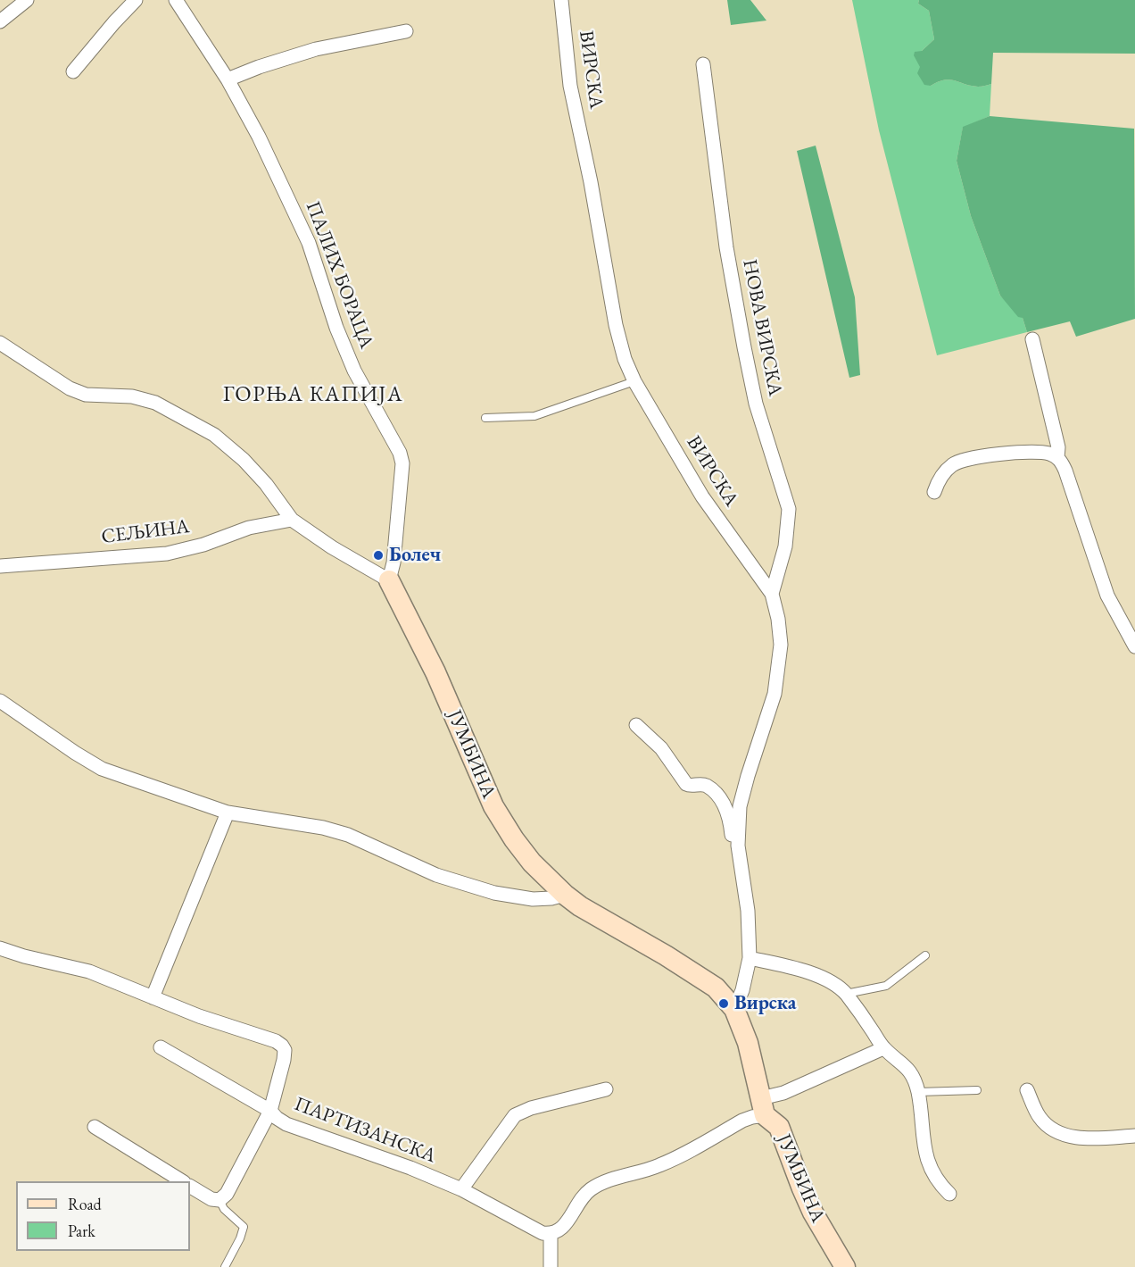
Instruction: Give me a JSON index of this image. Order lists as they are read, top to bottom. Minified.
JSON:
{"streets":{"street":["ВИРСКА","ПАЛИХ БОРАЦА","НОВА ВИРСКА","СЕЉИНА","ЈУМБИНА","ПАРТИЗАНСКА"]},"crossings":[["ВИРСКА","НОВА ВИРСКА"],["ВИРСКА","ЈУМБИНА"],["ПАЛИХ БОРАЦА","ЈУМБИНА"]],"districts":["ГОРЊА КАПИЈА"],"places":["Болеч","Вирска"],"legend":["Road","Park"]}
